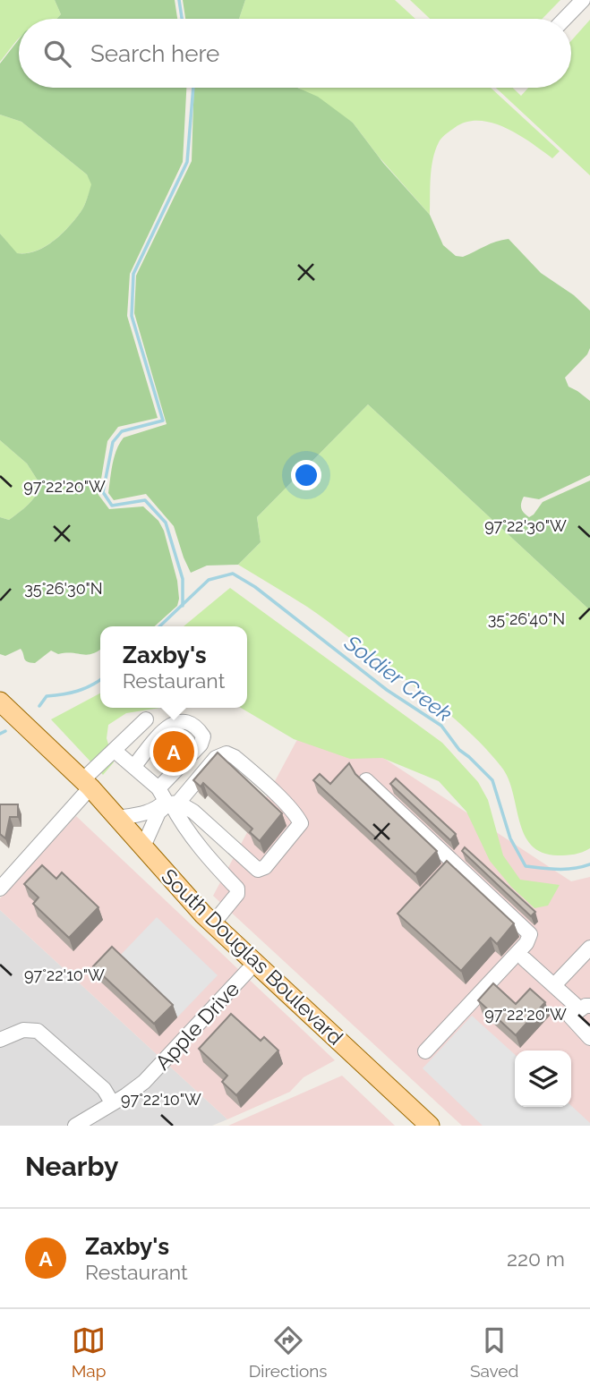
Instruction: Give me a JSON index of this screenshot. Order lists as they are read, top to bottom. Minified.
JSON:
{"streets":{"main road":["South Douglas Boulevard"],"street":["Apple Drive"]},"crossings":[["South Douglas Boulevard","Apple Drive"]],"water":["Soldier Creek"],"page":{"search":"Search here","popup":["Zaxby's","Restaurant"],"pins":"A","heading":"Nearby","list":[{"mark":"A","name":"Zaxby's","note":"Restaurant","value":"220 m"}],"nav":["Map","Directions","Saved"]},"coordinates":["97°22'20\"W","97°22'30\"W","35°26'30\"N","35°26'40\"N","97°22'10\"W"]}
